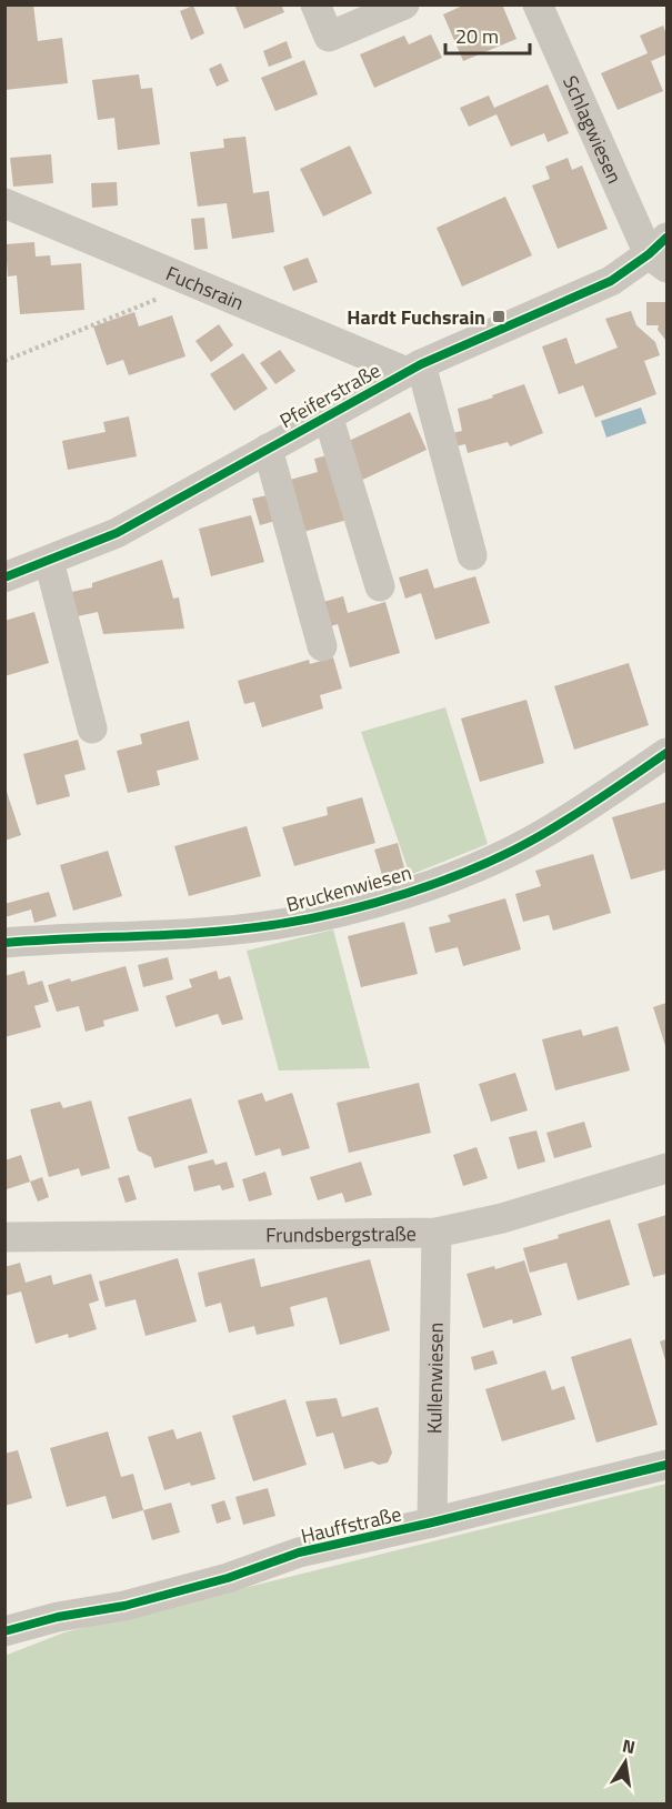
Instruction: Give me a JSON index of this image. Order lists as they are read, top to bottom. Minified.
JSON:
{"streets":{"street":["Schlagwiesen","Fuchsrain","Pfeiferstraße","Bruckenwiesen","Frundsbergstraße","Kullenwiesen","Hauffstraße"]},"crossings":[["Schlagwiesen","Pfeiferstraße"],["Fuchsrain","Pfeiferstraße"],["Frundsbergstraße","Kullenwiesen"],["Kullenwiesen","Hauffstraße"]],"places":{"transit":["Hardt Fuchsrain"]},"scale_bar":"20 m","north":"top"}
